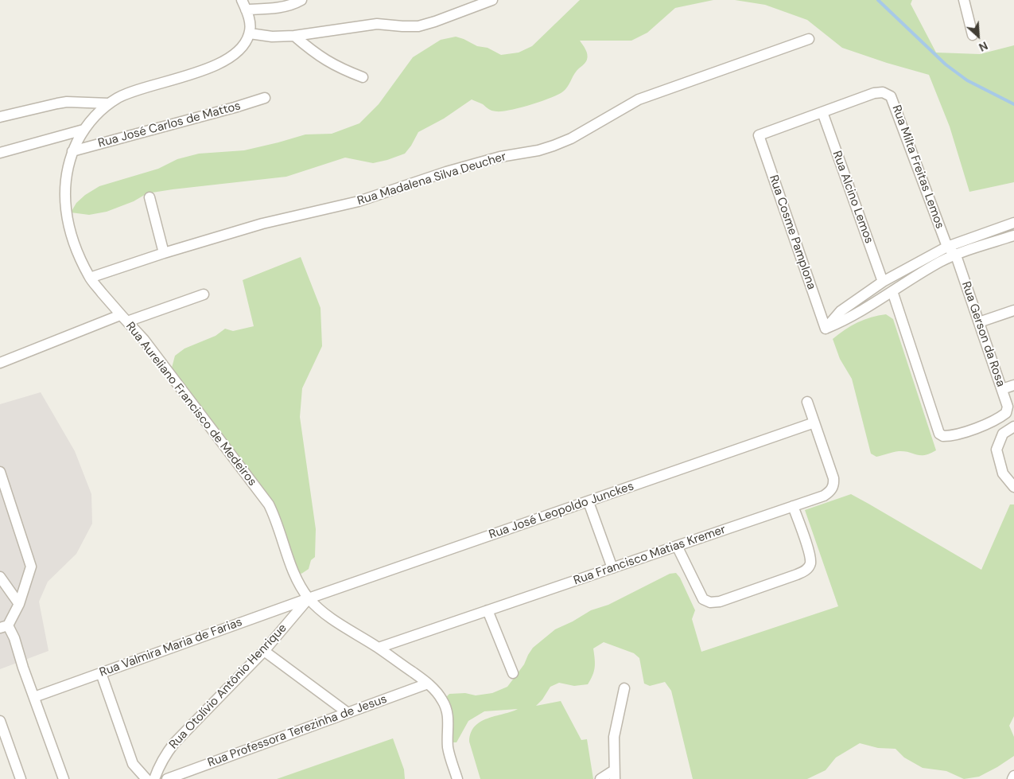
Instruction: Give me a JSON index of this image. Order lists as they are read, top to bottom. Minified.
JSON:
{"streets":{"street":["Rua José Carlos de Mattos","Rua Milta Freitas Lemos","Rua Madalena Silva Deucher","Rua Alcino Lemos","Rua Cosme Pamplona","Rua Gerson da Rosa","Rua Aureliano Francisco de Medeiros","Rua José Leopoldo Junckes","Rua Francisco Matias Kremer","Rua Valmira Maria de Farias","Rua Otolívio Antônio Henrique","Rua Professora Terezinha de Jesus"]},"crossings":[["Rua José Carlos de Mattos","Rua Aureliano Francisco de Medeiros"],["Rua Milta Freitas Lemos","Rua Alcino Lemos"],["Rua Milta Freitas Lemos","Rua Cosme Pamplona"],["Rua Madalena Silva Deucher","Rua Aureliano Francisco de Medeiros"],["Rua Alcino Lemos","Rua Cosme Pamplona"],["Rua Aureliano Francisco de Medeiros","Rua José Leopoldo Junckes"],["Rua Aureliano Francisco de Medeiros","Rua Francisco Matias Kremer"],["Rua Aureliano Francisco de Medeiros","Rua Valmira Maria de Farias"],["Rua Aureliano Francisco de Medeiros","Rua Otolívio Antônio Henrique"],["Rua Aureliano Francisco de Medeiros","Rua Professora Terezinha de Jesus"],["Rua José Leopoldo Junckes","Rua Francisco Matias Kremer"],["Rua José Leopoldo Junckes","Rua Valmira Maria de Farias"],["Rua José Leopoldo Junckes","Rua Otolívio Antônio Henrique"],["Rua Valmira Maria de Farias","Rua Otolívio Antônio Henrique"]],"north":"bottom right"}
